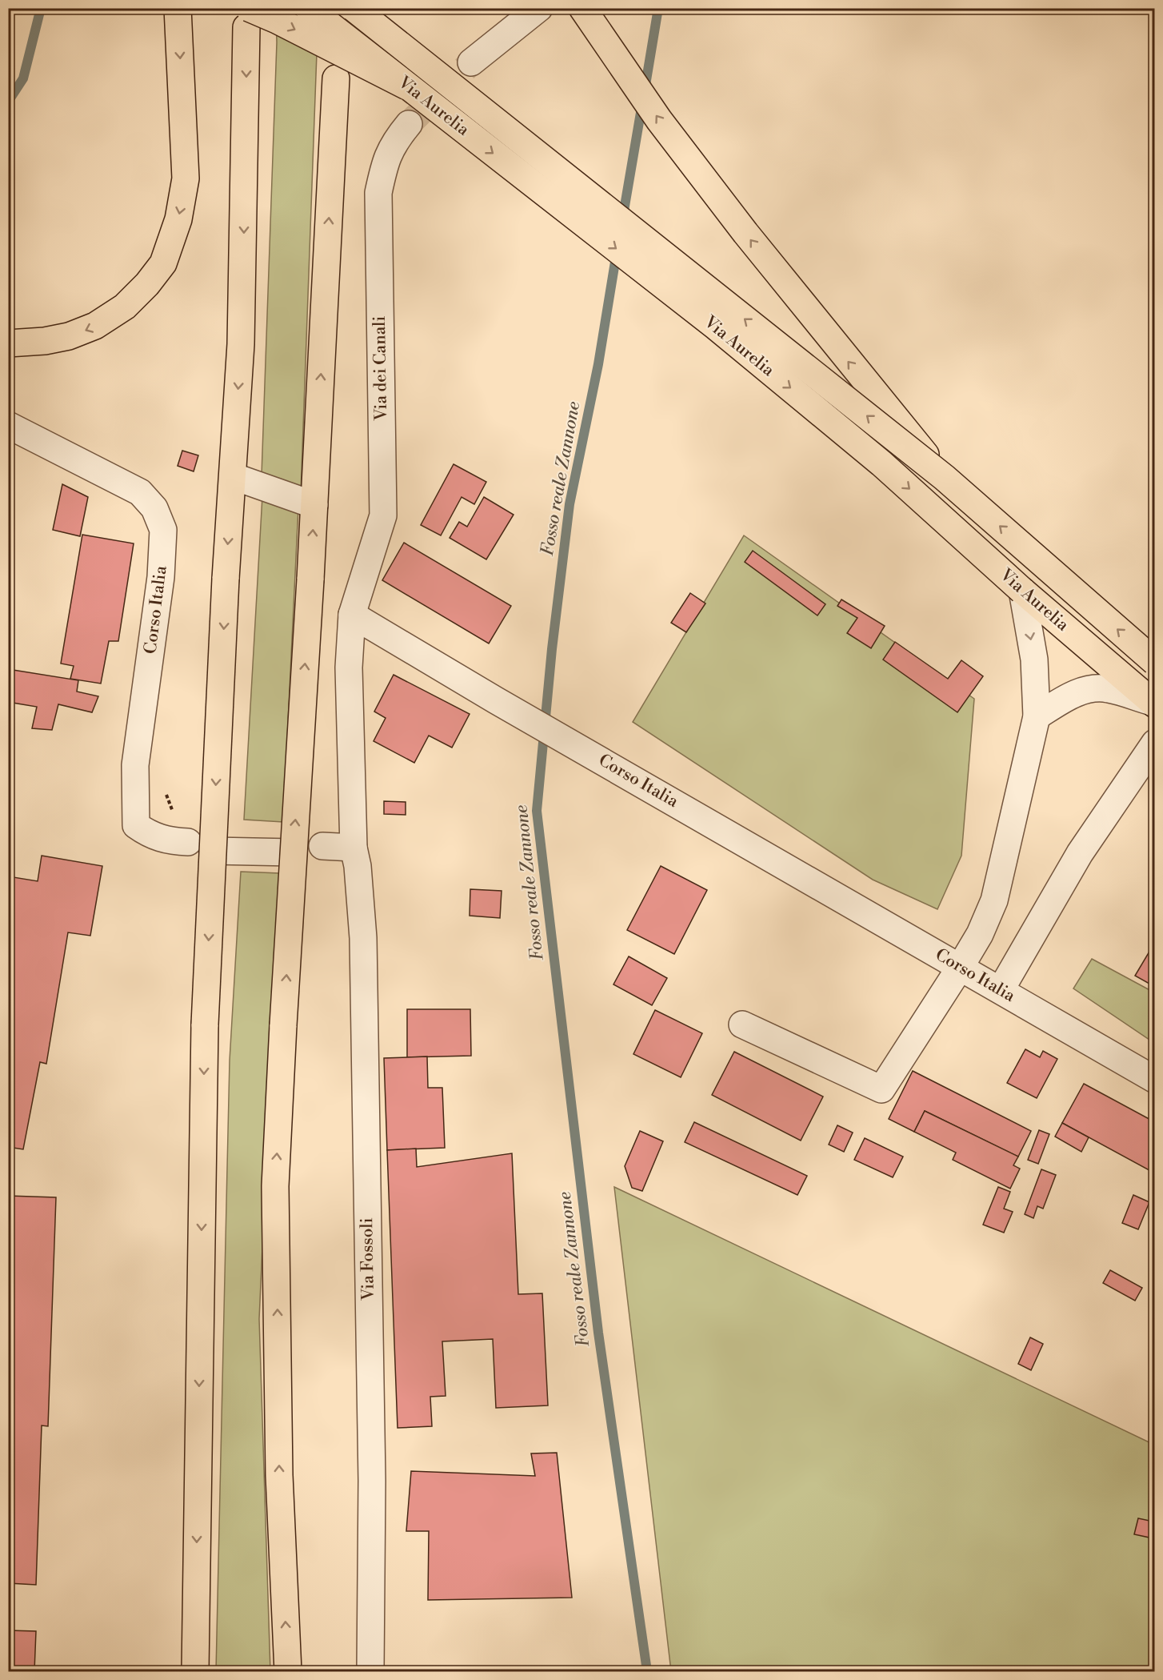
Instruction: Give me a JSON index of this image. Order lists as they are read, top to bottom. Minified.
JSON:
{"streets":{"main road":["Via Aurelia"],"street":["Via dei Canali","Corso Italia","Via Fossoli"]},"crossings":[["Via dei Canali","Corso Italia"]],"water":["Fosso reale Zannone"]}
